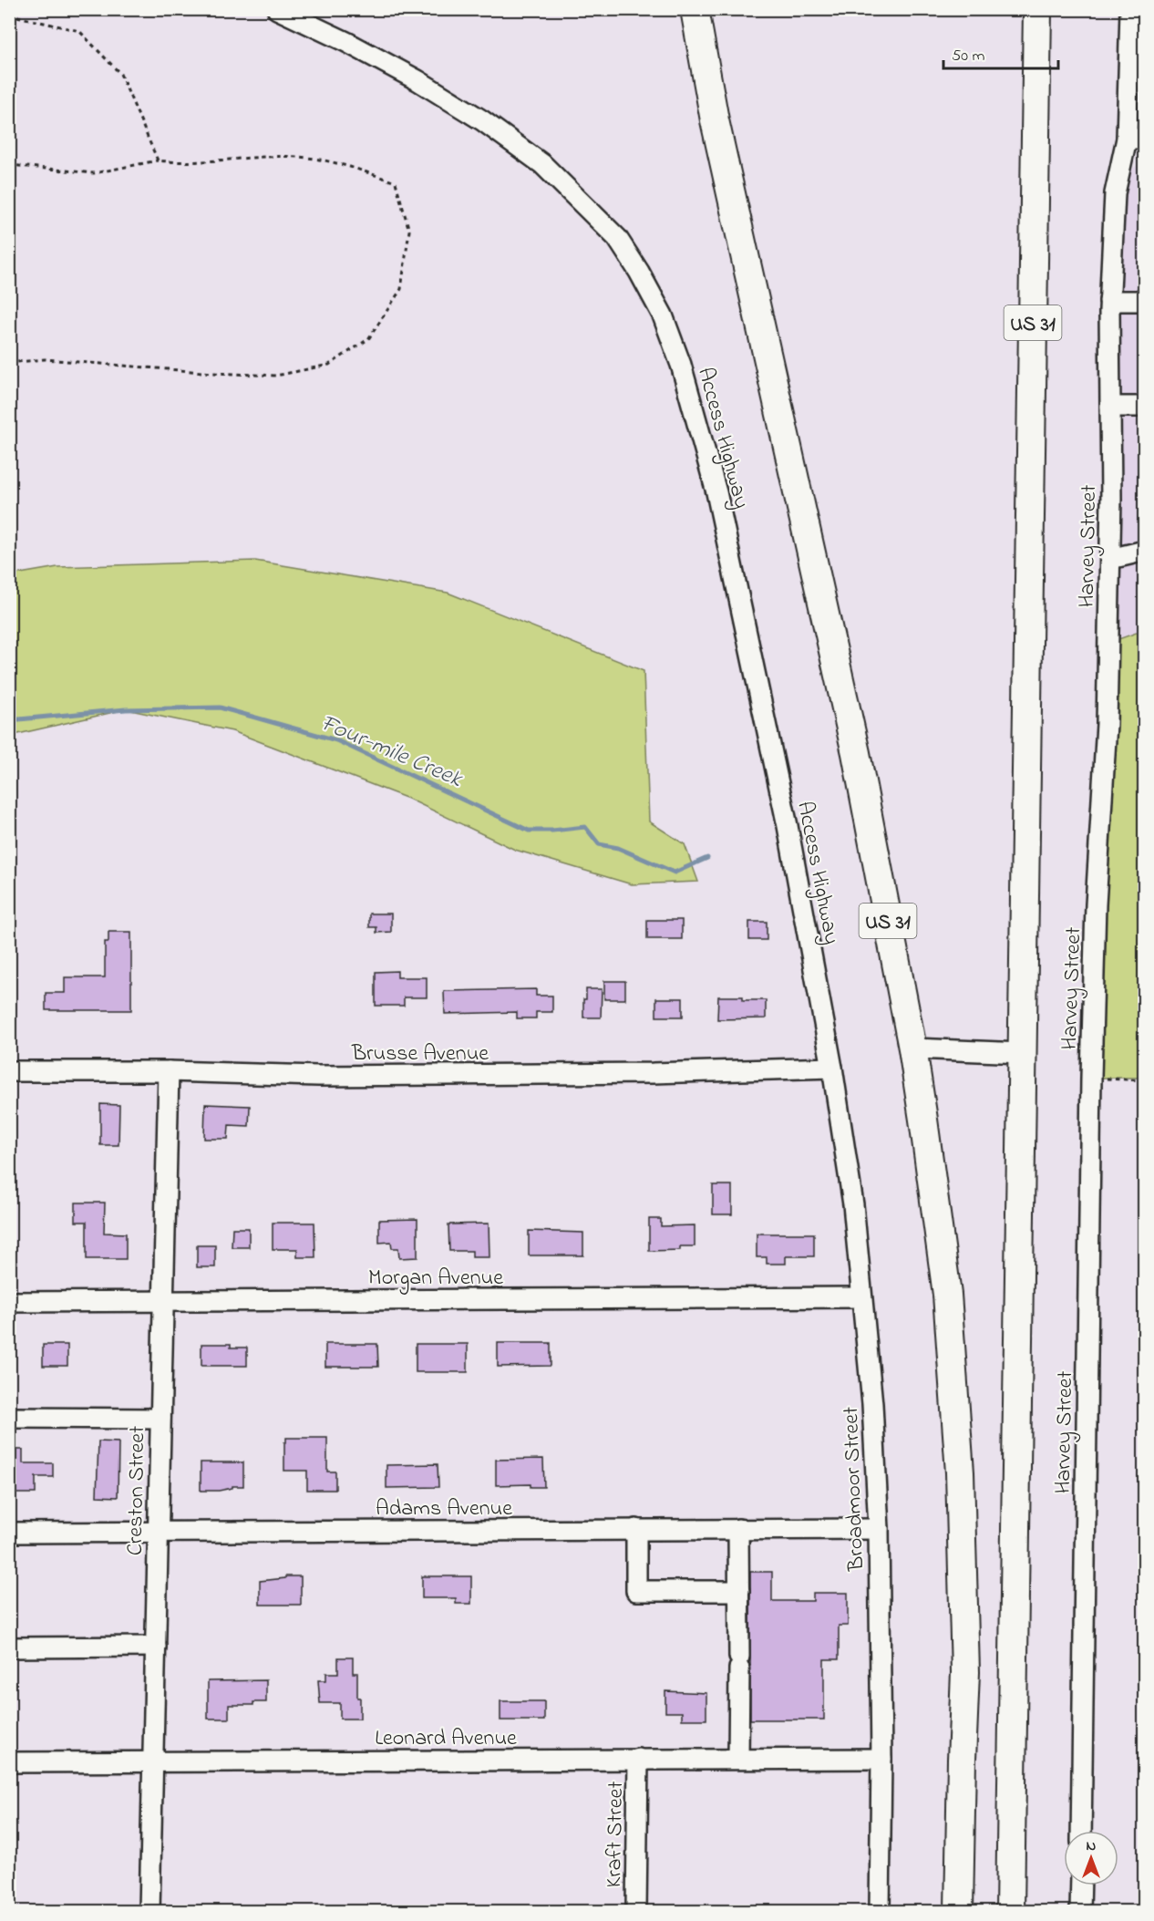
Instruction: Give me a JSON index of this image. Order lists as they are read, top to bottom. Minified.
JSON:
{"streets":{"highway":["US 31"],"street":["Access Highway","Harvey Street","Brusse Avenue","Morgan Avenue","Broadmoor Street","Creston Street","Adams Avenue","Leonard Avenue","Kraft Street"]},"crossings":[["Access Highway","Brusse Avenue"],["Access Highway","Broadmoor Street"],["Brusse Avenue","Broadmoor Street"],["Brusse Avenue","Creston Street"],["Morgan Avenue","Broadmoor Street"],["Morgan Avenue","Creston Street"],["Broadmoor Street","Adams Avenue"],["Broadmoor Street","Leonard Avenue"],["Creston Street","Adams Avenue"],["Creston Street","Leonard Avenue"],["Leonard Avenue","Kraft Street"]],"water":["Four-mile Creek"],"scale_bar":"50 m","north":"top"}
